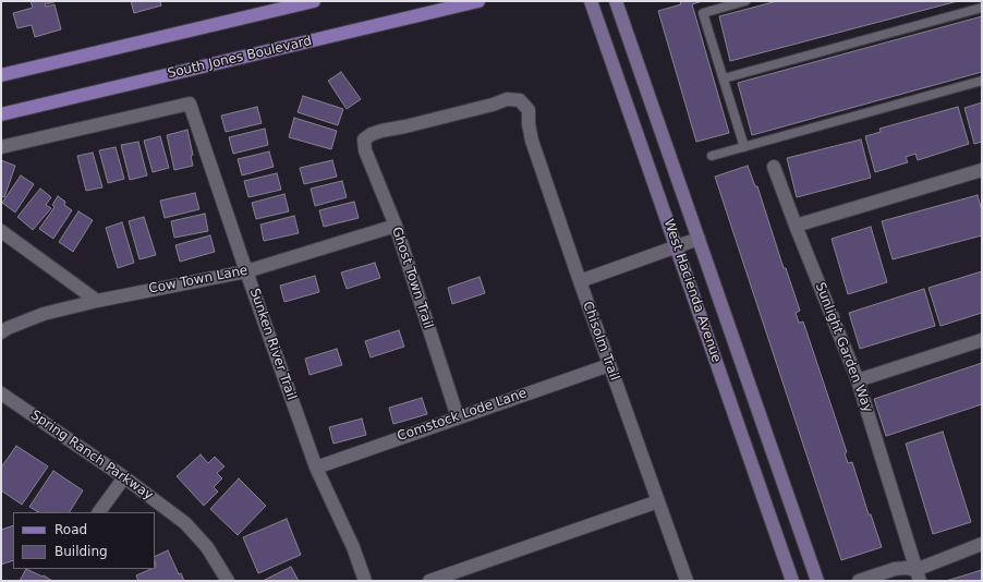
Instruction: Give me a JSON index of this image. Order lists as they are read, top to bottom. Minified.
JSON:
{"streets":{"main road":["South Jones Boulevard","West Hacienda Avenue"],"street":["Ghost Town Trail","Cow Town Lane","Chisolm Trail","Sunken River Trail","Sunlight Garden Way","Comstock Lode Lane","Spring Ranch Parkway"]},"crossings":[["Ghost Town Trail","Cow Town Lane"],["Ghost Town Trail","Chisolm Trail"],["Ghost Town Trail","Comstock Lode Lane"],["Cow Town Lane","Sunken River Trail"],["Chisolm Trail","Comstock Lode Lane"],["Sunken River Trail","Comstock Lode Lane"]],"legend":["Road","Building"]}
